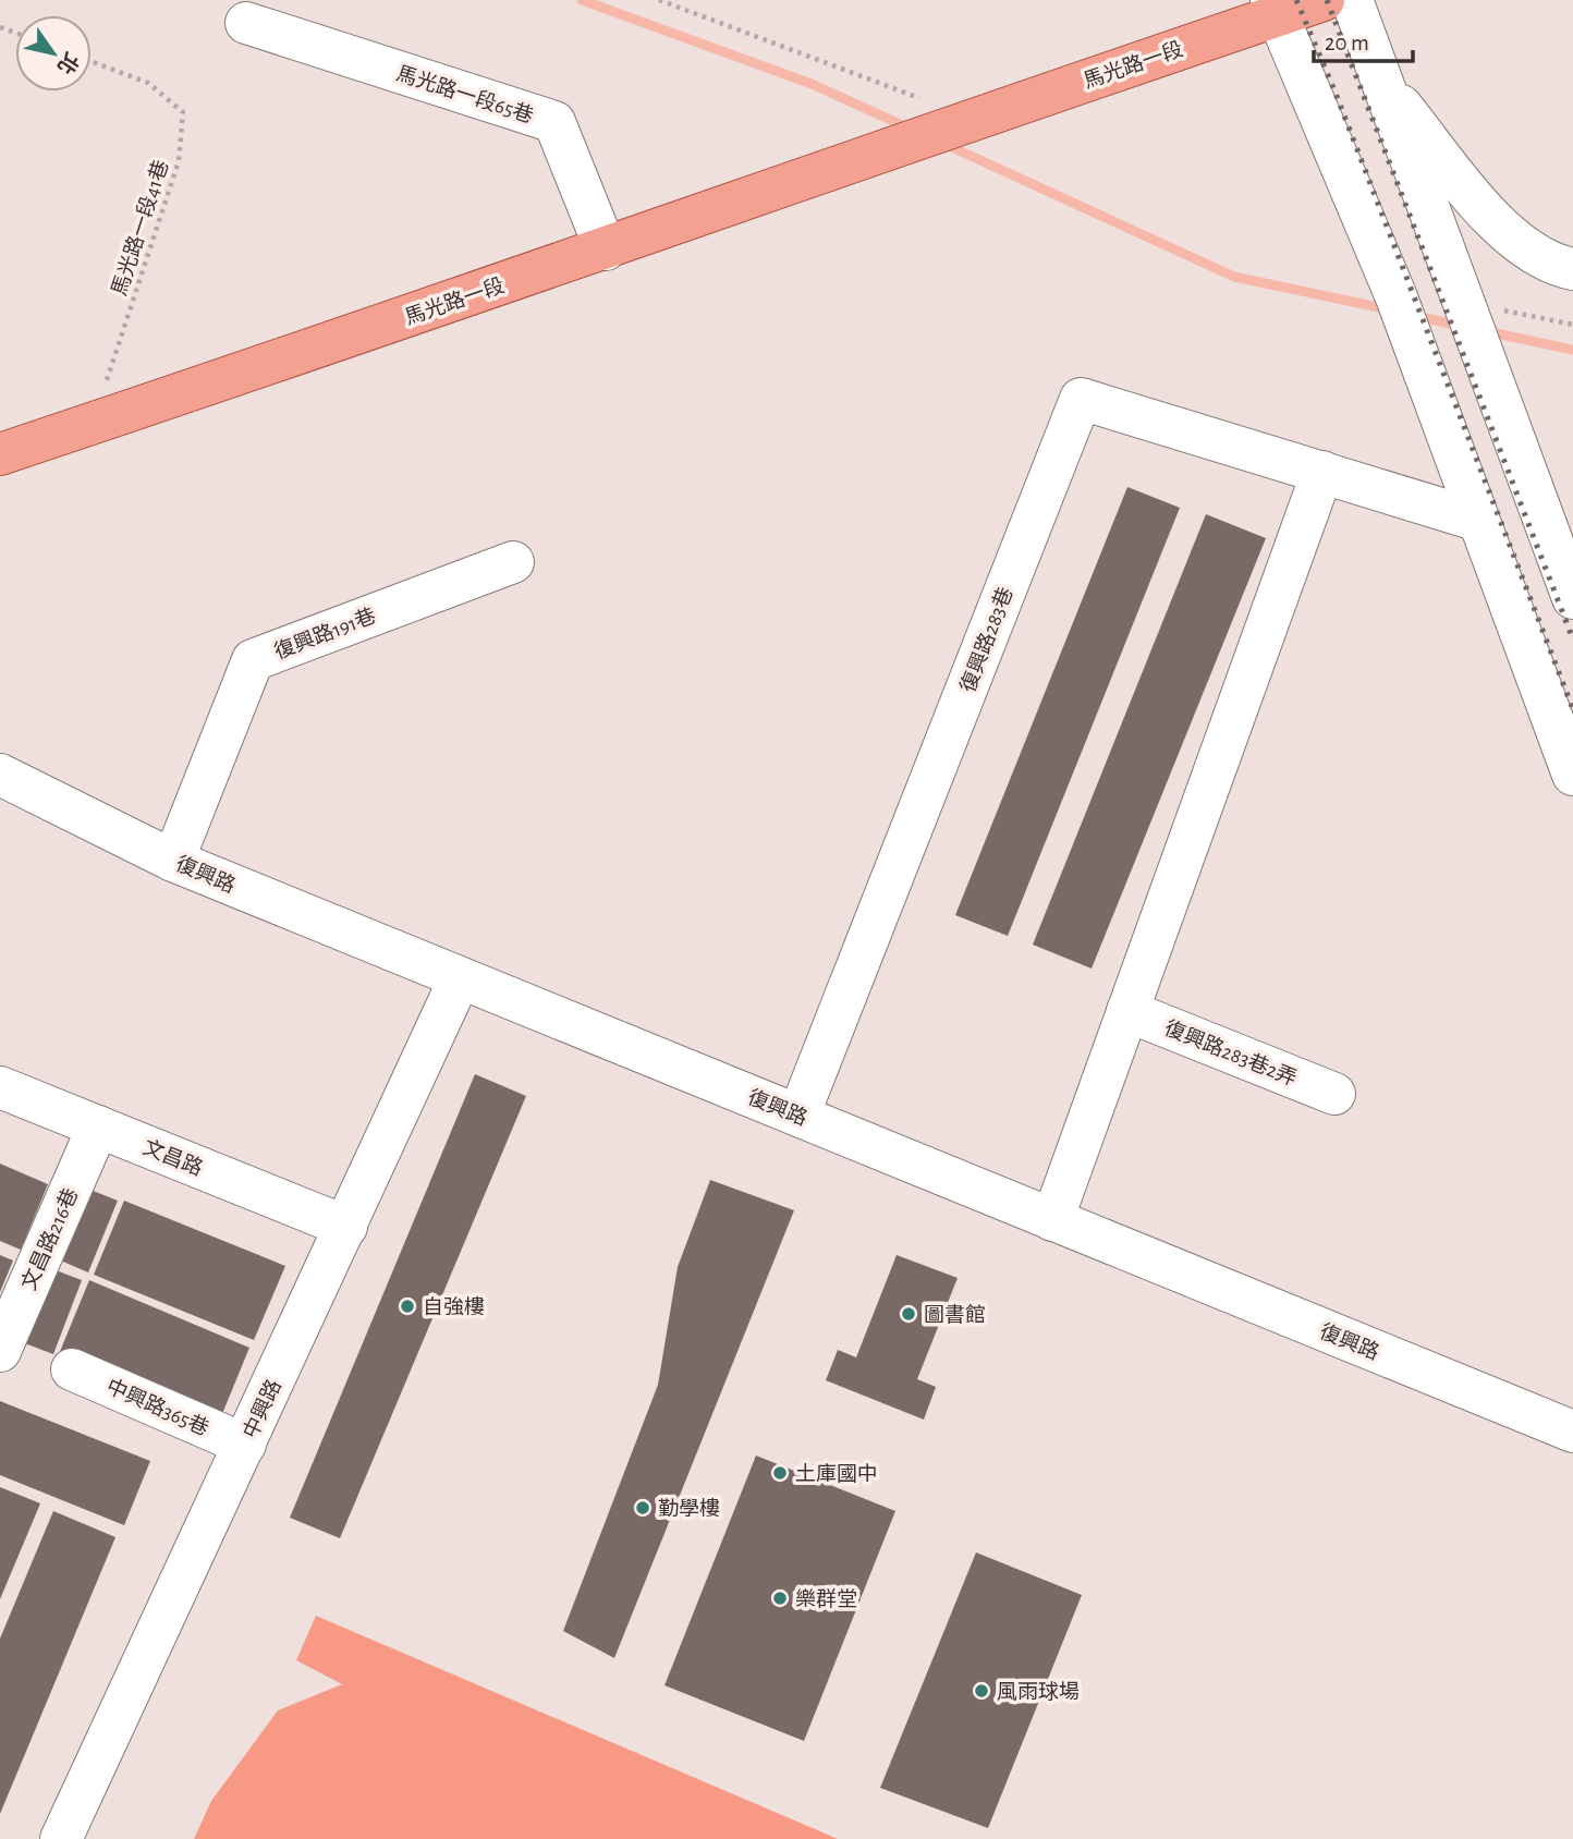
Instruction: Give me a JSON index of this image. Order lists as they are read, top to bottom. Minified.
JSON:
{"streets":{"main road":["馬光路一段"],"street":["馬光路一段65巷","復興路191巷","復興路283巷","復興路","復興路283巷2弄","文昌路","文昌路216巷","中興路365巷","中興路"],"path":["馬光路一段41巷"]},"crossings":[["馬光路一段","馬光路一段65巷"],["馬光路一段","馬光路一段41巷"],["復興路191巷","復興路"],["復興路283巷","復興路"],["復興路","中興路"],["文昌路","文昌路216巷"],["文昌路","中興路"],["中興路365巷","中興路"]],"places":["自強樓","圖書館","土庫國中","勤學樓","樂群堂","風雨球場"],"scale_bar":"20 m","north":"bottom right"}
